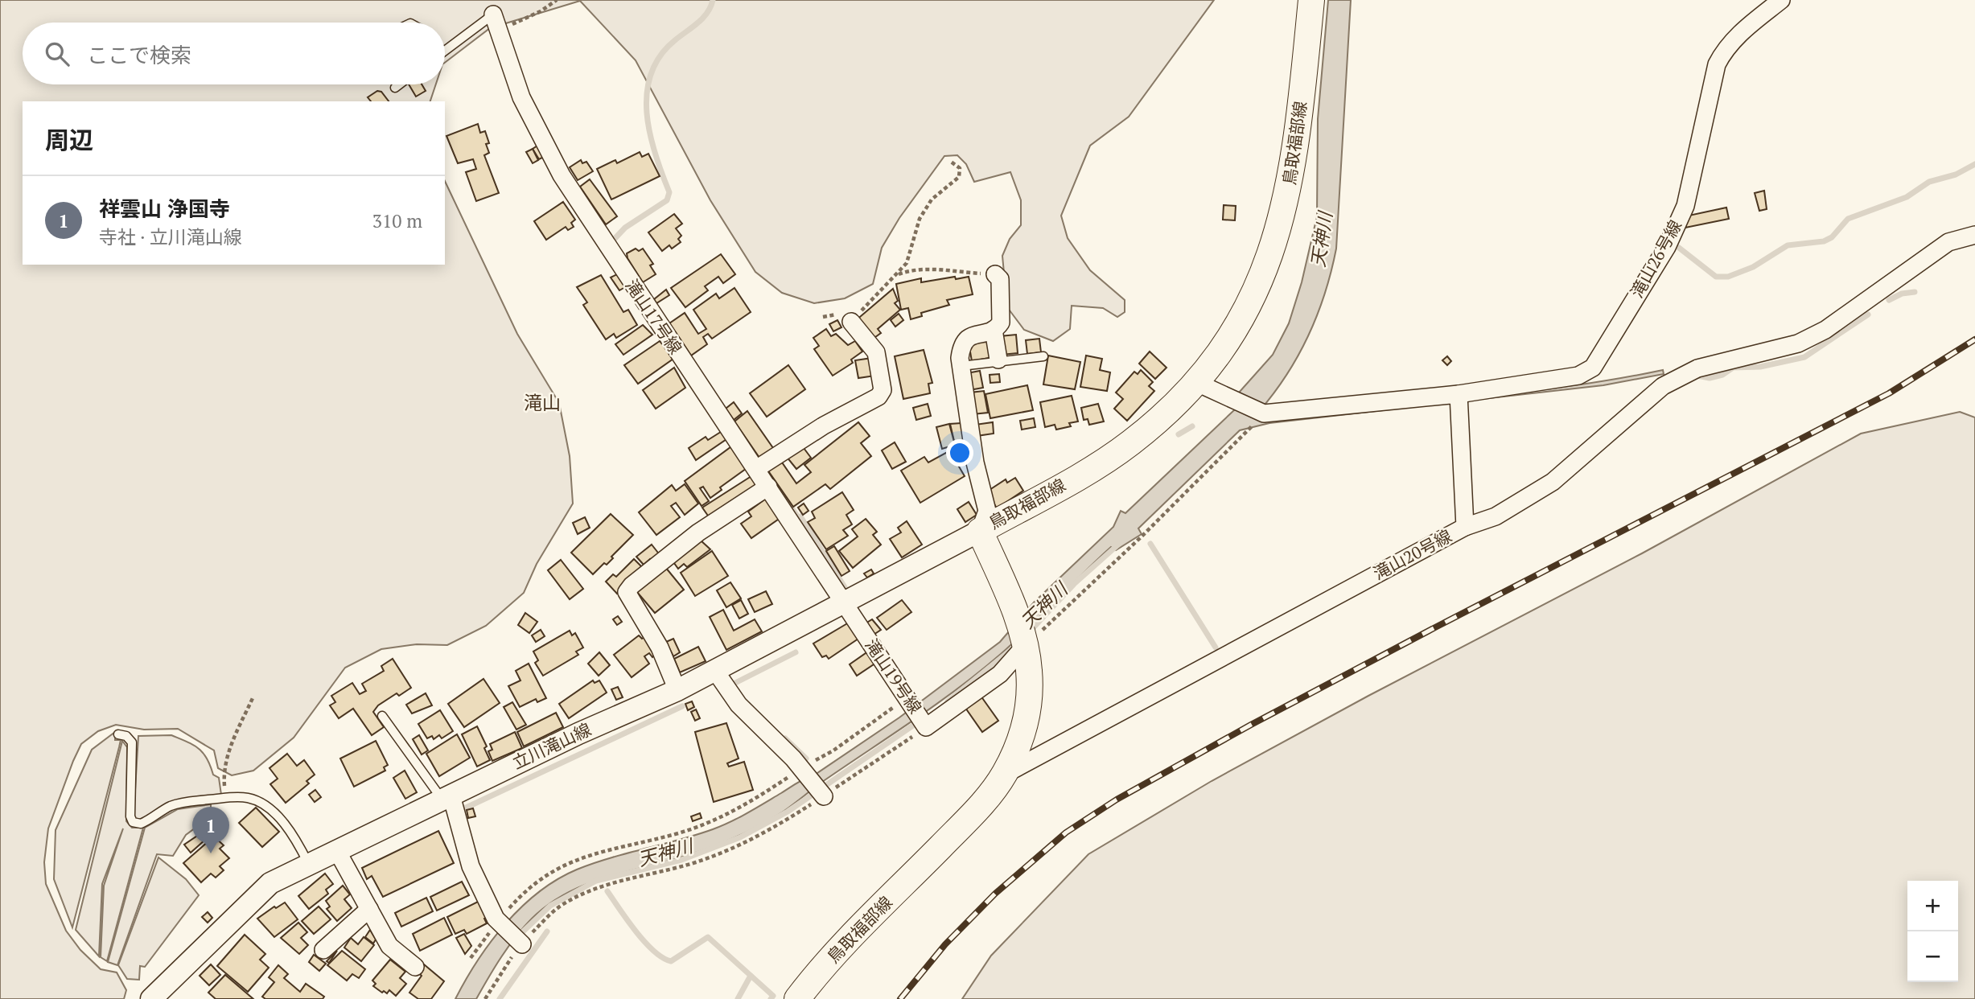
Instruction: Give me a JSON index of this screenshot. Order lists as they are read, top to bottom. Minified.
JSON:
{"streets":{"main road":["鳥取福部線"],"street":["滝山26号線","滝山17号線","滝山20号線","滝山19号線","立川滝山線"]},"crossings":[["鳥取福部線","滝山20号線"],["鳥取福部線","滝山19号線"],["鳥取福部線","立川滝山線"],["滝山26号線","滝山20号線"],["滝山17号線","滝山19号線"],["滝山17号線","立川滝山線"],["滝山19号線","立川滝山線"]],"districts":["滝山"],"water":["天神川"],"page":{"search":"ここで検索","heading":"周辺","list":[{"mark":"1","name":"祥雲山 浄国寺","note":"寺社 · 立川滝山線","value":"310 m"}],"pins":"1","map_buttons":["+","−"]}}
